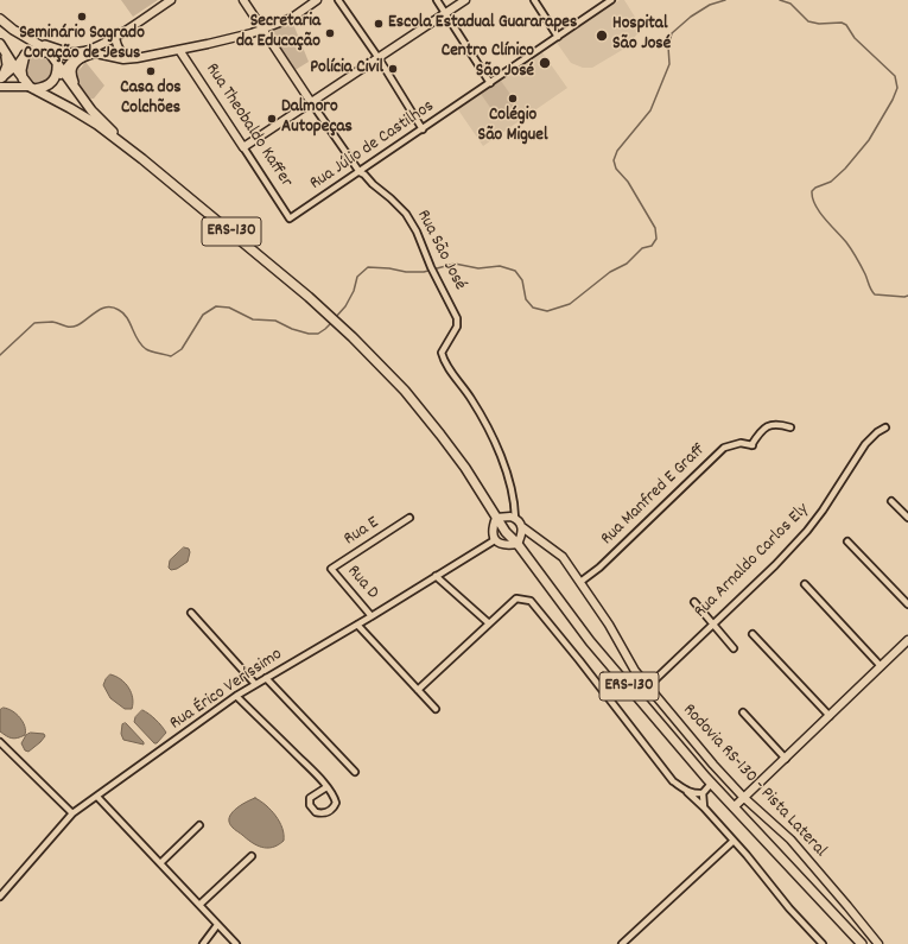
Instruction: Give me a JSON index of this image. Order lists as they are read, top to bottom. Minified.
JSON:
{"streets":{"main road":["ERS-130"],"street":["Rua Theobaldo Kaffer","Rua Júlio de Castilhos","Rua São José","Rua Manfred E Graff","Rua E","Rua Arnaldo Carlos Ely","Rua D","Rua Érico Veríssimo","Rodovia RS-130 - Pista Lateral"]},"crossings":[["Rua Theobaldo Kaffer","Rua Júlio de Castilhos"],["Rua Júlio de Castilhos","Rua São José"],["Rua São José","Rodovia RS-130 - Pista Lateral"],["Rua Manfred E Graff","Rodovia RS-130 - Pista Lateral"],["Rua E","Rua D"],["Rua Arnaldo Carlos Ely","Rodovia RS-130 - Pista Lateral"],["Rua D","Rua Érico Veríssimo"]],"places":["Seminário Sagrado Coração de Jesus","Escola Estadual Guararapes","Secretaria da Educação","Hospital São José","Centro Clínico São José","Polícia Civil","Casa dos Colchões","Colégio São Miguel","Dalmoro Autopeças"]}
